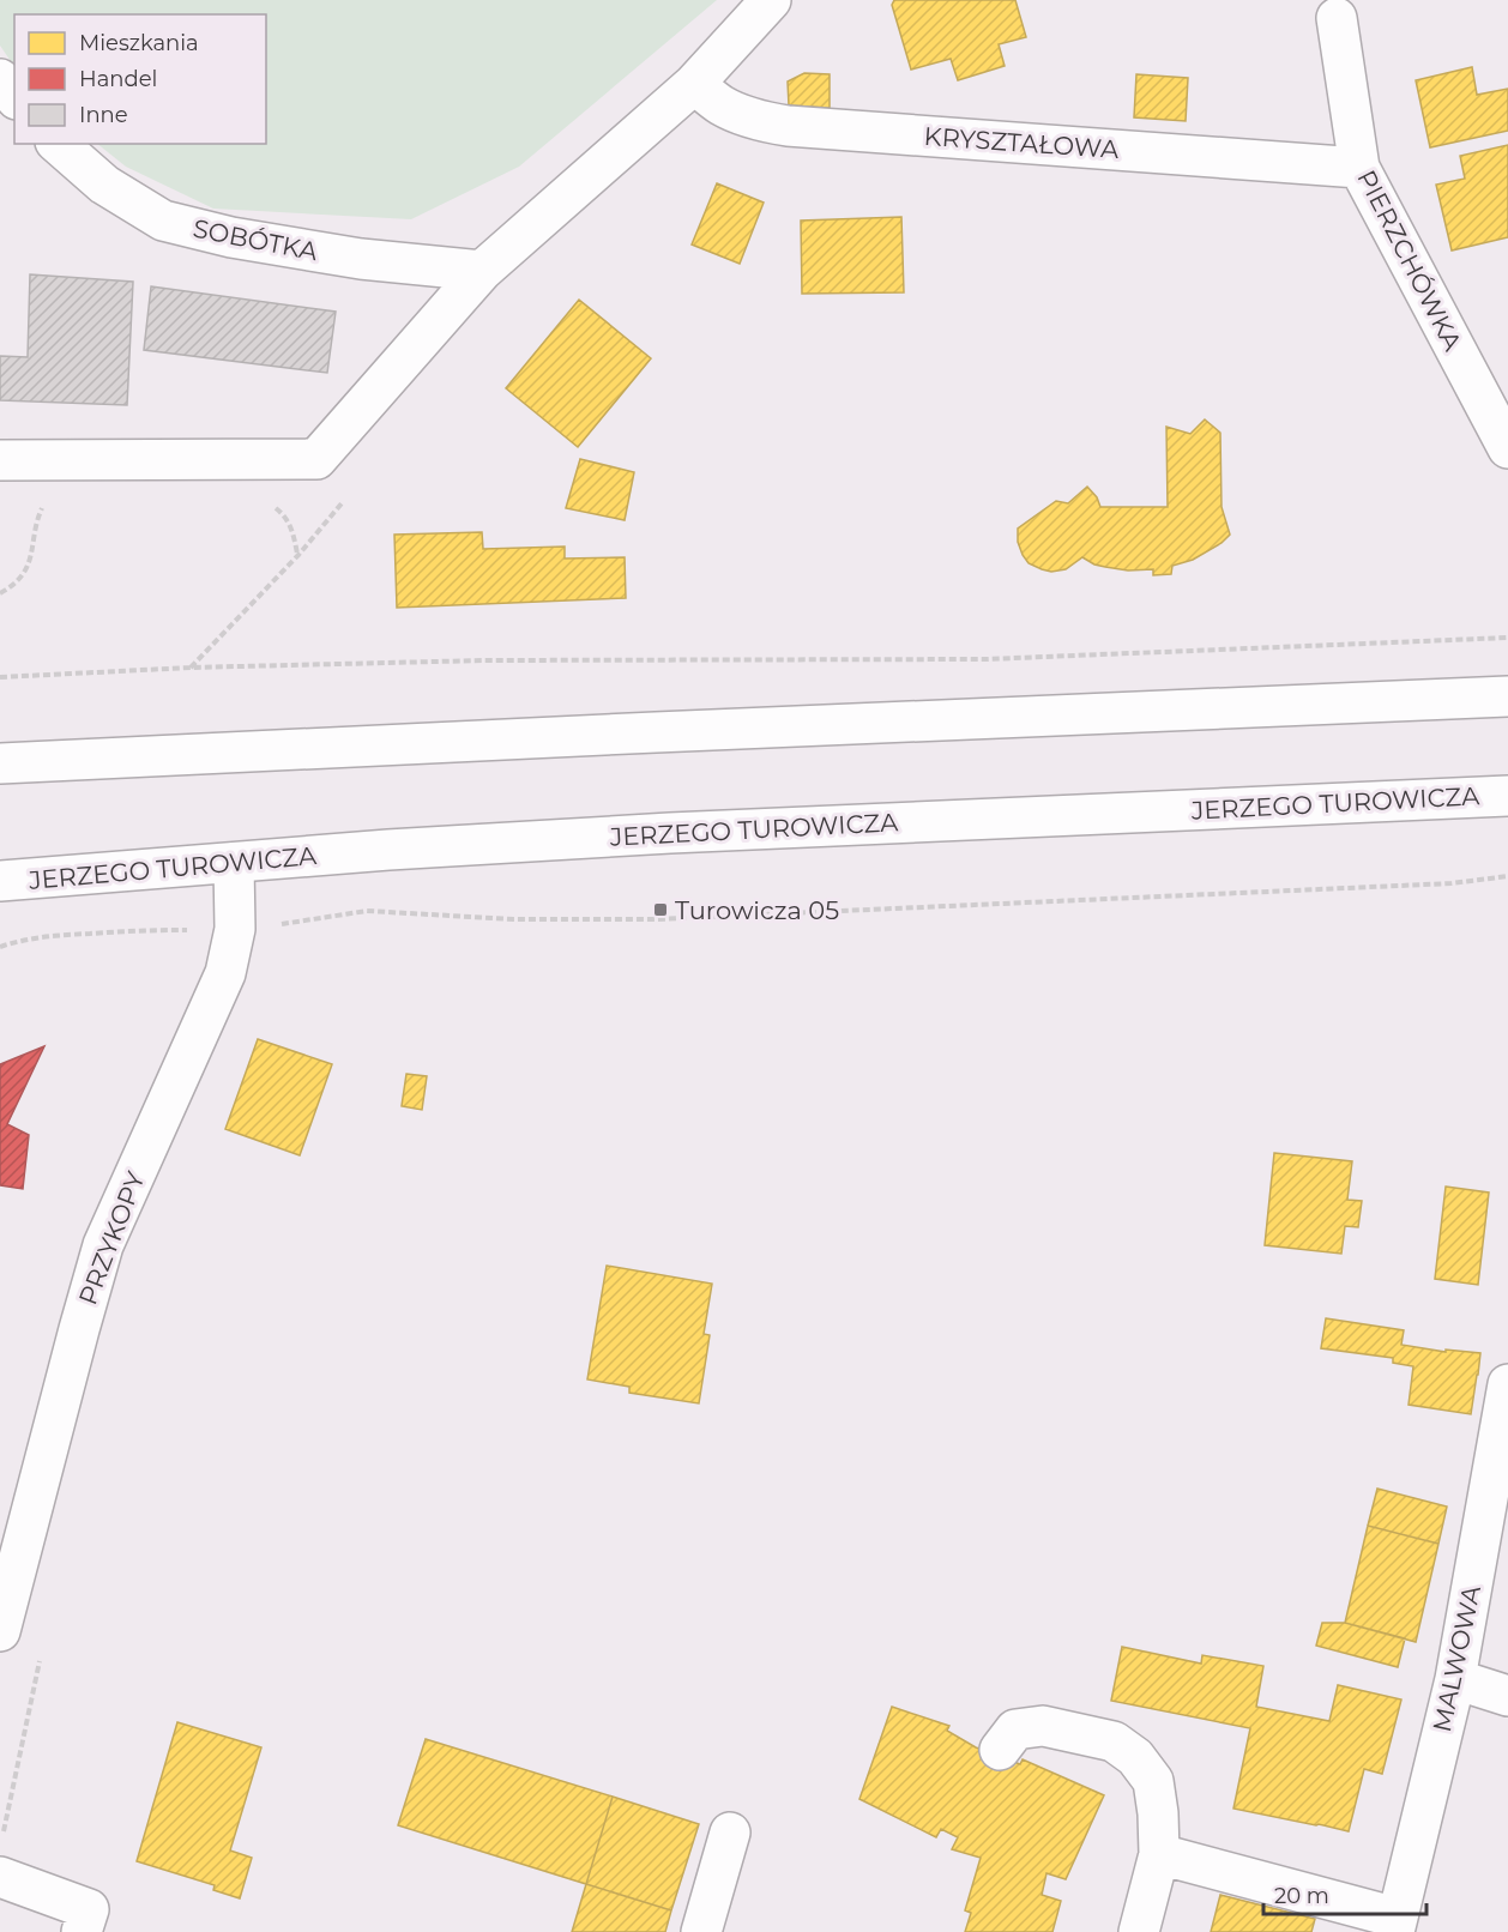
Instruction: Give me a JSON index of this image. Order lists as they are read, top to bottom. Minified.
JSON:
{"streets":{"street":["KRYSZTAŁOWA","SOBÓTKA","PIERZCHÓWKA","JERZEGO TUROWICZA","PRZYKOPY","MALWOWA"]},"crossings":[["KRYSZTAŁOWA","PIERZCHÓWKA"],["JERZEGO TUROWICZA","PRZYKOPY"]],"places":{"transit":["Turowicza 05"]},"legend":["Mieszkania","Handel","Inne"],"scale_bar":"20 m"}
